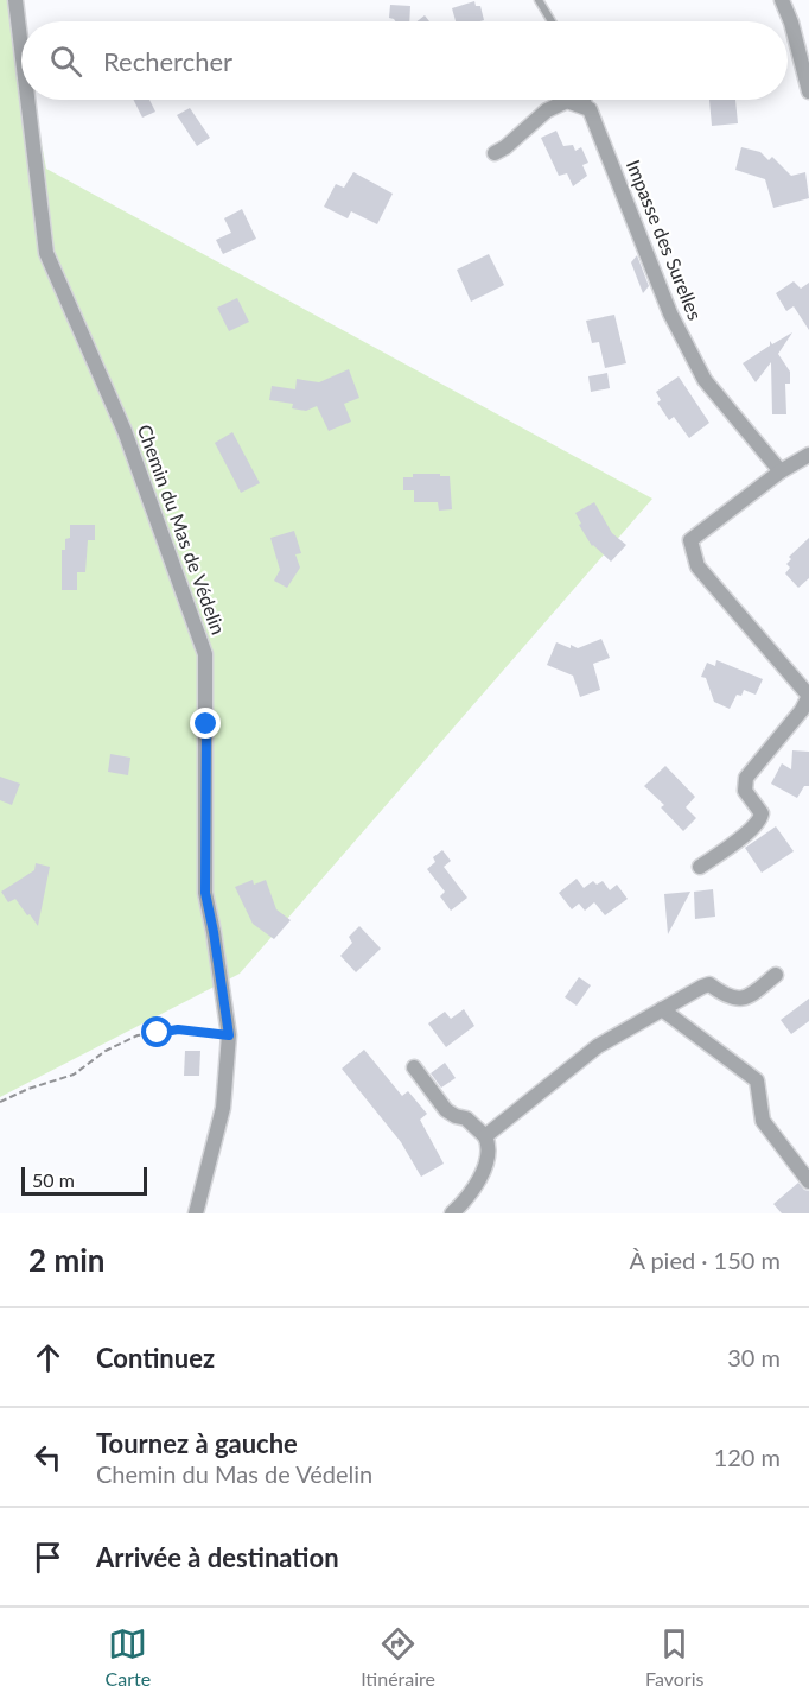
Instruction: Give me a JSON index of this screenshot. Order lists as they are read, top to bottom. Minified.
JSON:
{"streets":{"street":["Impasse des Surelles","Chemin du Mas de Védelin"]},"scale_bar":"50 m","page":{"search":"Rechercher","scale":"50 m","heading":["2 min","À pied · 150 m"],"list":[["Continuez","30 m"],["Tournez à gauche","Chemin du Mas de Védelin","120 m"],"Arrivée à destination"],"nav":["Carte","Itinéraire","Favoris"]}}
